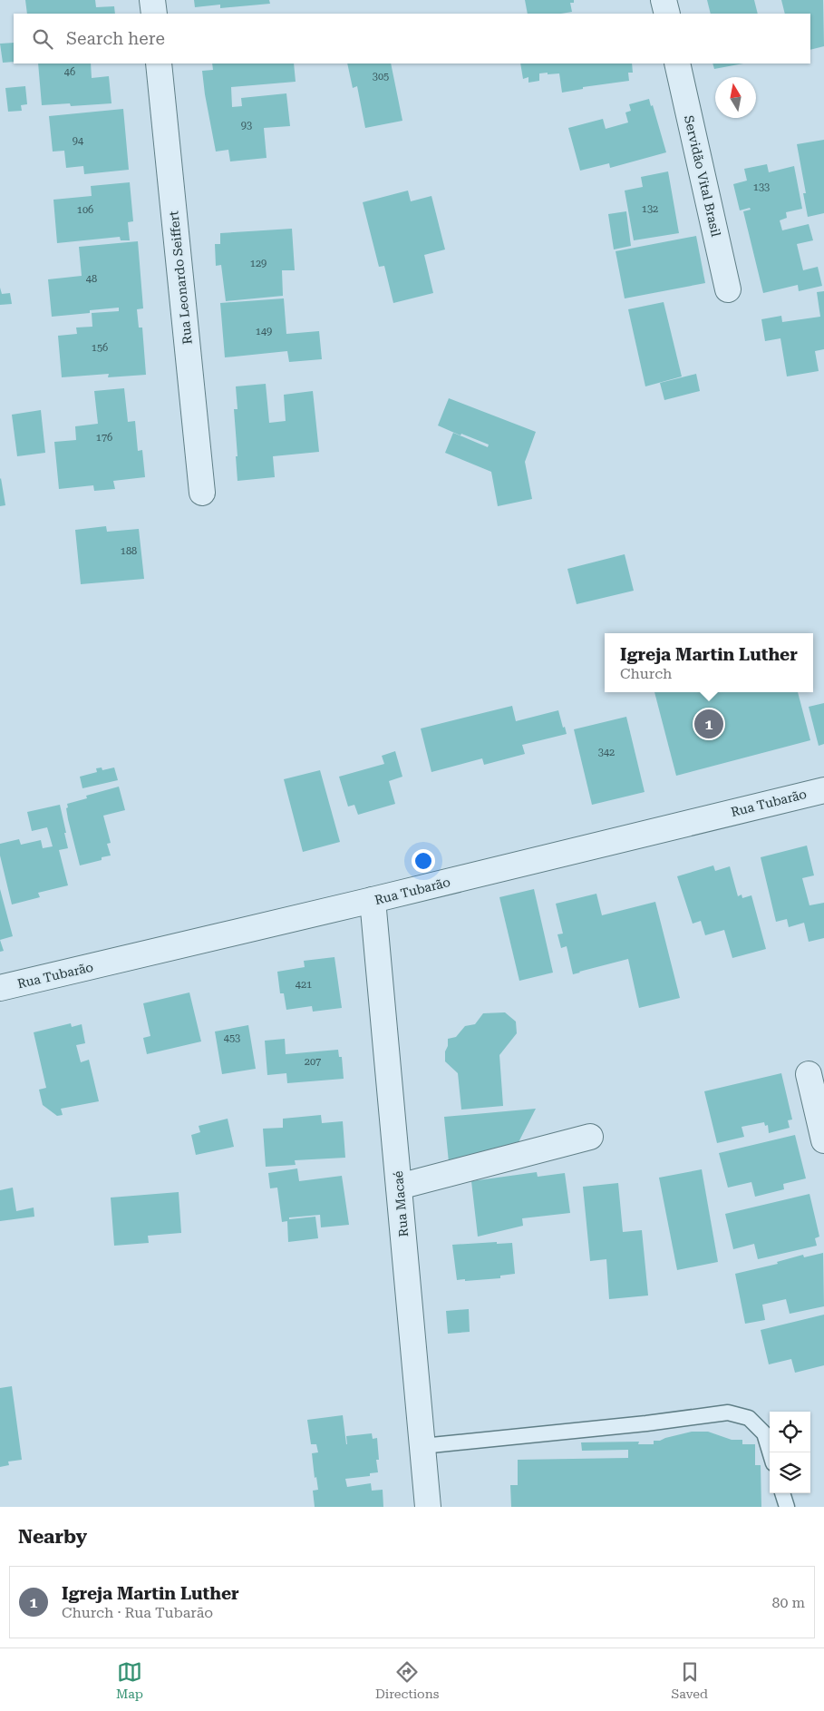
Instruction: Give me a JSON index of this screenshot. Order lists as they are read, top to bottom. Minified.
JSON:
{"streets":{"street":["Servidão Vital Brasil","Rua Leonardo Seiffert","Rua Tubarão","Rua Macaé"]},"crossings":[["Rua Tubarão","Rua Macaé"]],"house_numbers":["46","305","93","94","133","132","106","129","48","149","156","176","188","342","421","453","207"],"north":"top","page":{"search":"Search here","popup":["Igreja Martin Luther","Church"],"pins":"1","heading":"Nearby","list":[{"mark":"1","name":"Igreja Martin Luther","note":"Church · Rua Tubarão","value":"80 m"}],"nav":["Map","Directions","Saved"]}}
